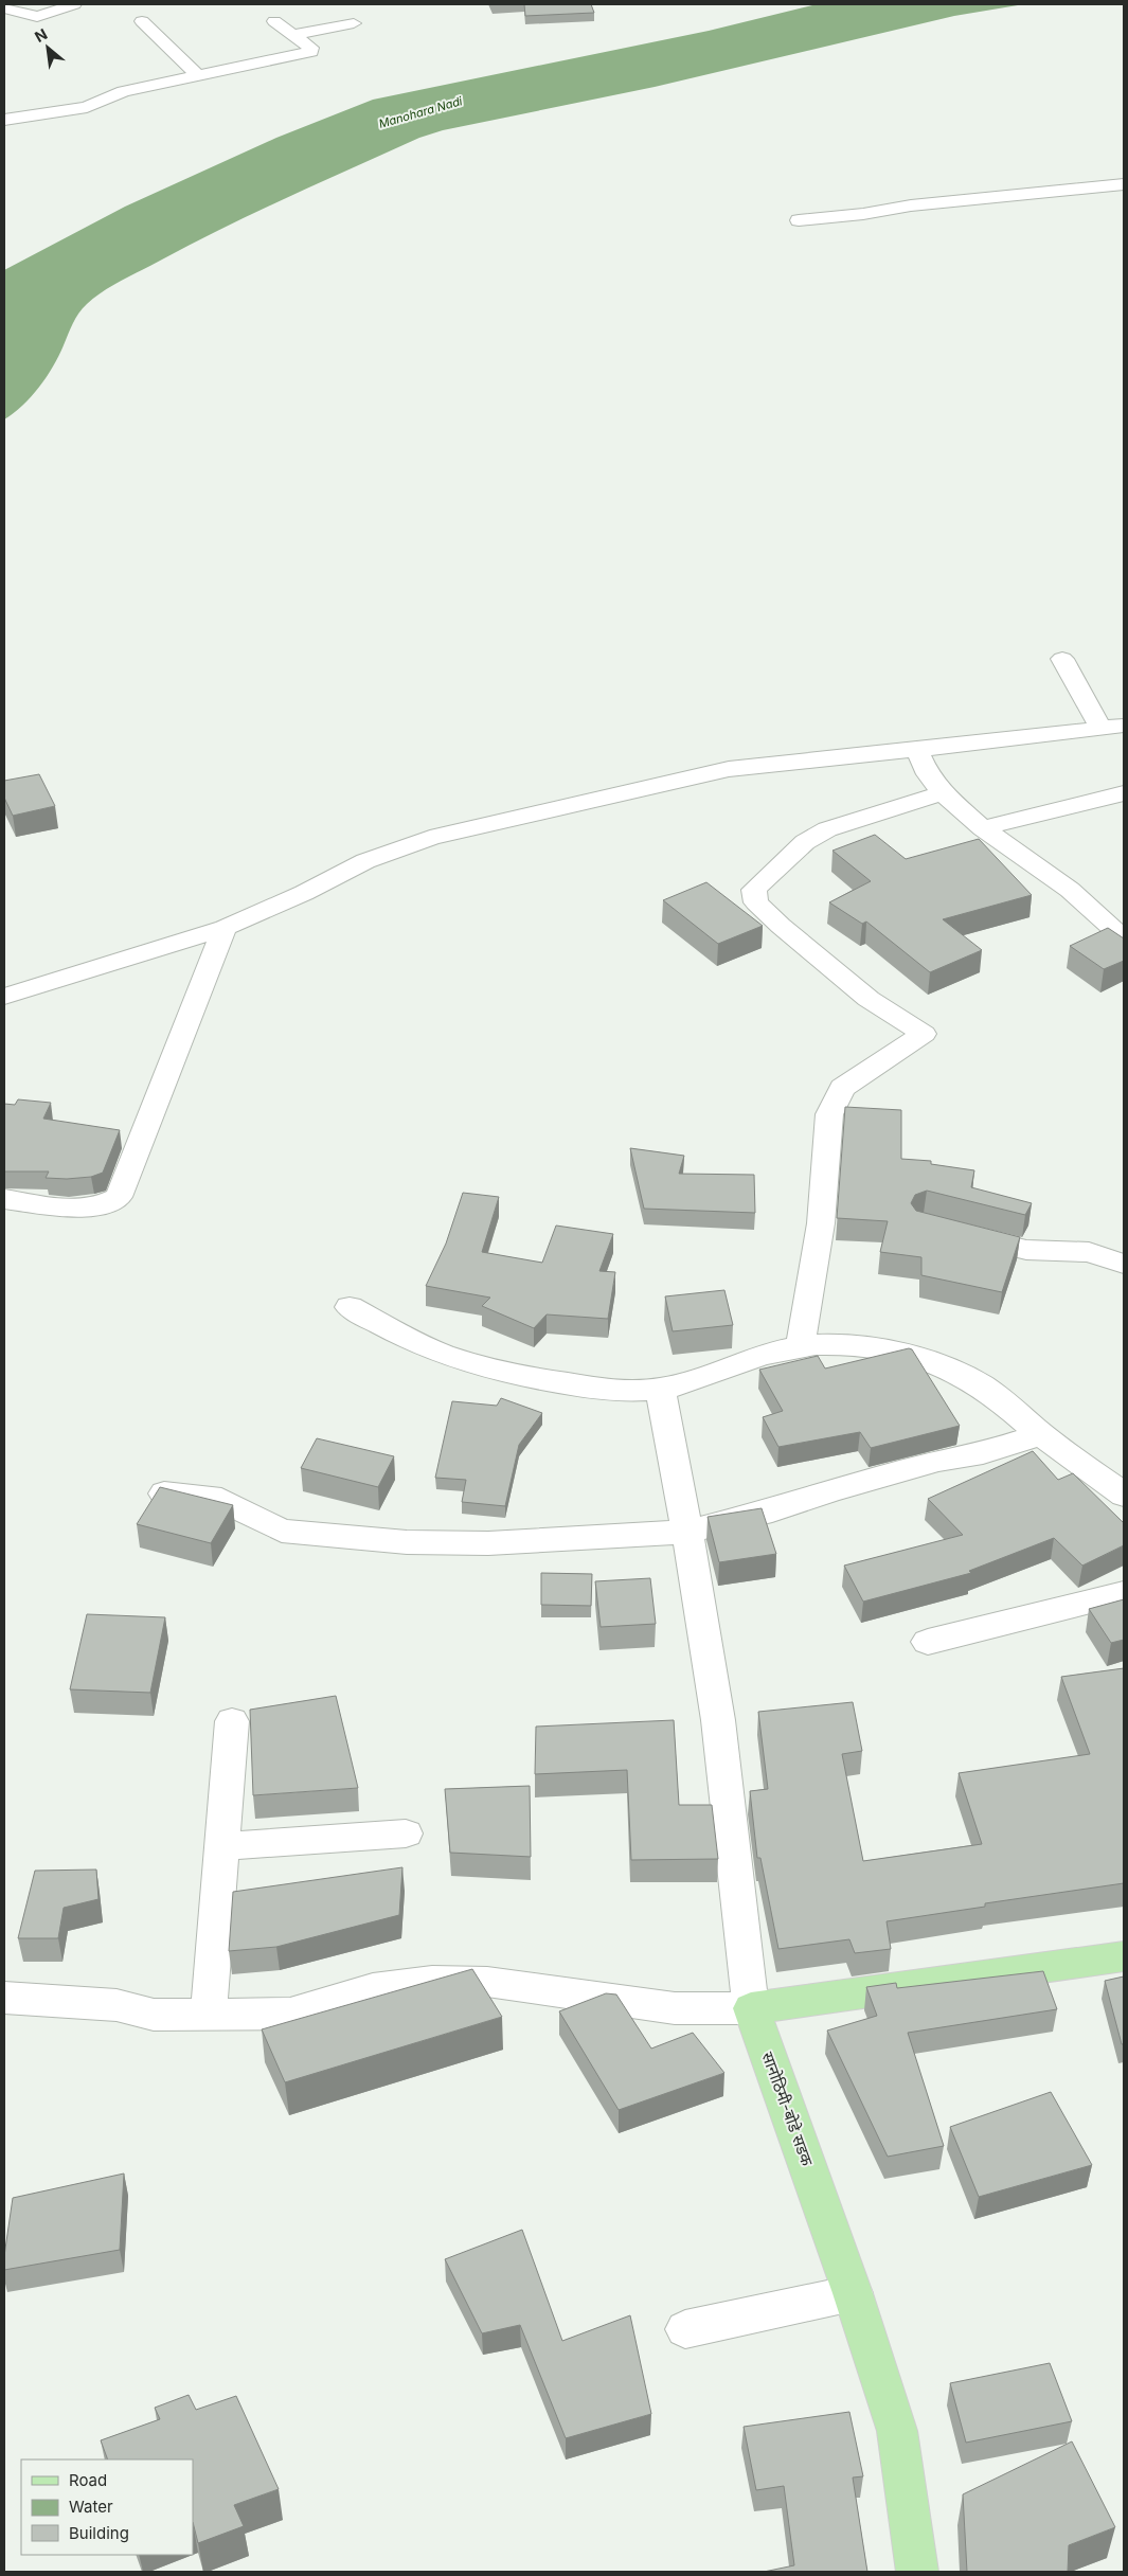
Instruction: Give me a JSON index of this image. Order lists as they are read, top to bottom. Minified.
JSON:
{"streets":{"main road":["सानोठिमी-बोडे सडक"]},"water":["Manohara Nadi"],"legend":["Road","Water","Building"],"north":"top left"}
